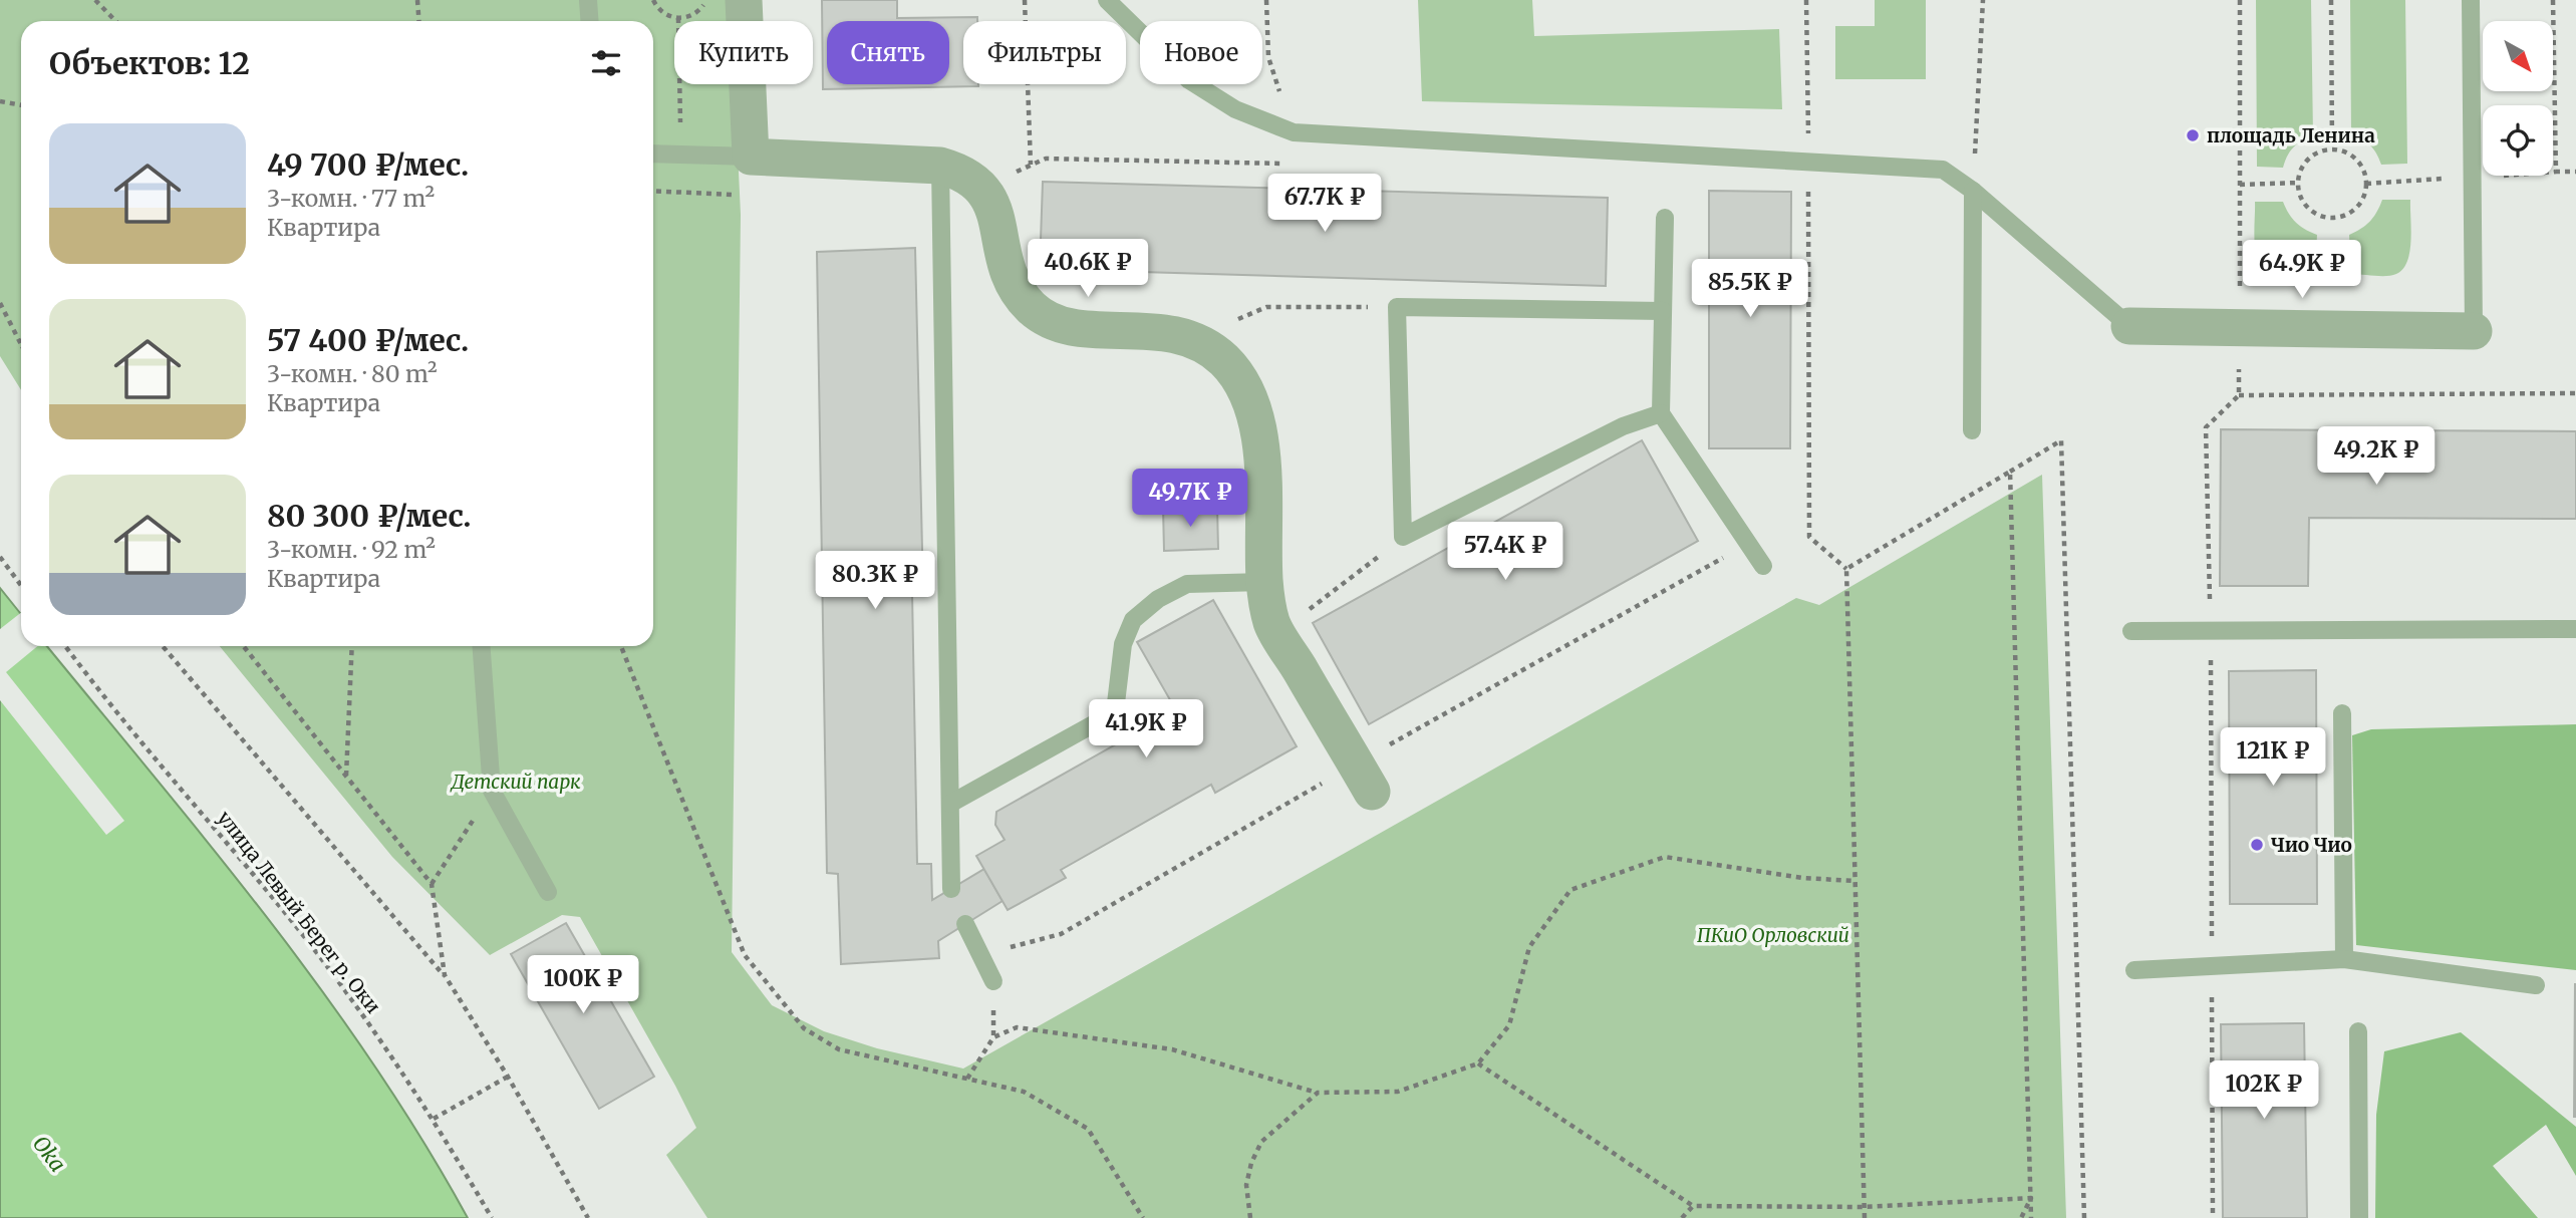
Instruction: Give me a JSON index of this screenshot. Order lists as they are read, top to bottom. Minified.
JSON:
{"streets":{"path":["улица Левый Берег р. Оки"]},"water":["Oka"],"parks":["Детский парк","ПКиО Орловский"],"places":["площадь Ленина","Чио Чио"],"north":"bottom right","page":{"chip":["Купить","Снять","Фильтры","Новое"],"heading":"Объектов: 12","list":[{"name":"49 700 ₽/мес.","note":"3-комн. · 77 m² · Квартира"},{"name":"57 400 ₽/мес.","note":"3-комн. · 80 m² · Квартира"},{"name":"80 300 ₽/мес.","note":"3-комн. · 92 m² · Квартира"}],"price":["67.7K ₽","40.6K ₽","64.9K ₽","85.5K ₽","49.2K ₽","49.7K ₽","57.4K ₽","80.3K ₽","41.9K ₽","121K ₽","100K ₽","102K ₽"]}}
